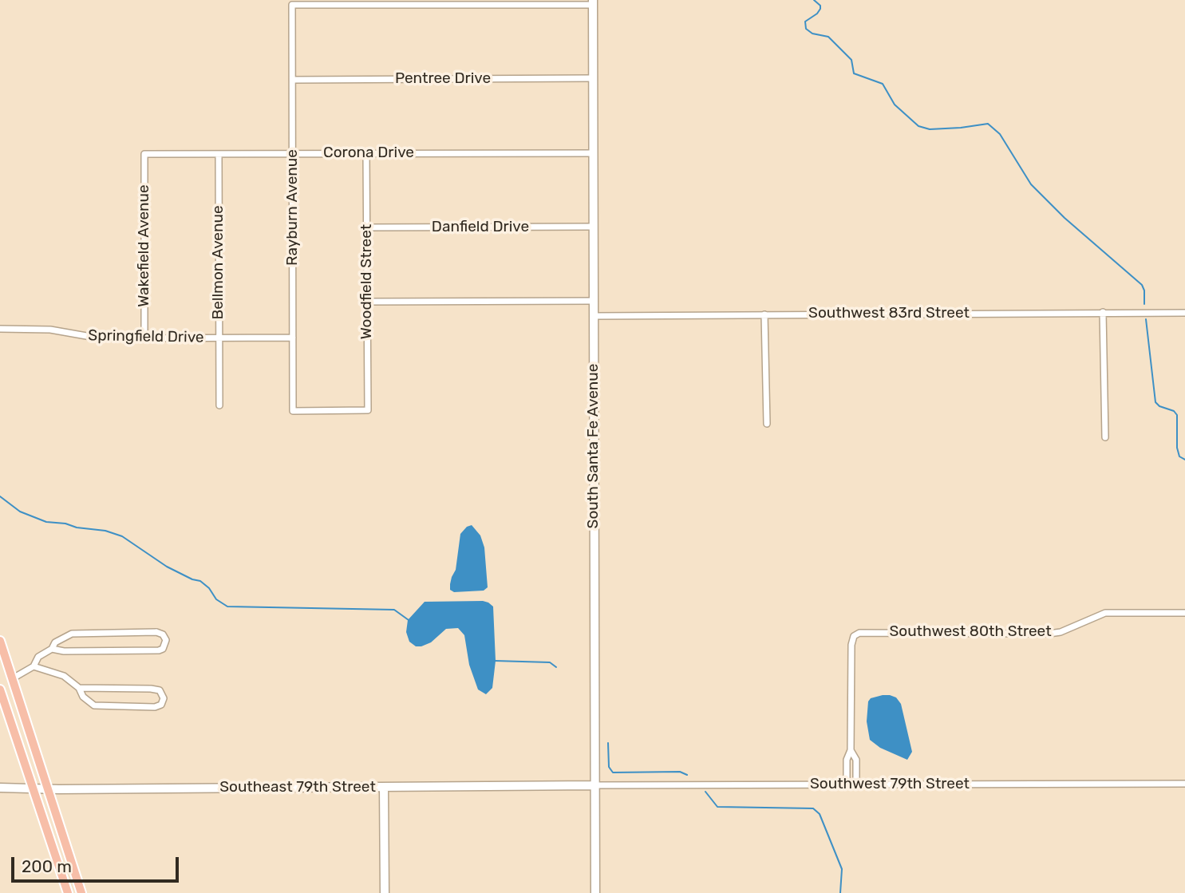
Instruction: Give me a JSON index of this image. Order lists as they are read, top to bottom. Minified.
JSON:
{"streets":{"main road":["South Santa Fe Avenue","Southeast 79th Street"],"street":["Pentree Drive","Corona Drive","Rayburn Avenue","Danfield Drive","Wakefield Avenue","Bellmon Avenue","Woodfield Street","Southwest 83rd Street","Springfield Drive","Southwest 80th Street","Southwest 79th Street"]},"crossings":[["Pentree Drive","Rayburn Avenue"],["Pentree Drive","South Santa Fe Avenue"],["Corona Drive","Rayburn Avenue"],["Corona Drive","Wakefield Avenue"],["Corona Drive","Bellmon Avenue"],["Corona Drive","Woodfield Street"],["Corona Drive","South Santa Fe Avenue"],["Rayburn Avenue","Woodfield Street"],["Rayburn Avenue","Springfield Drive"],["Rayburn Avenue","South Santa Fe Avenue"],["Danfield Drive","Woodfield Street"],["Danfield Drive","South Santa Fe Avenue"],["Wakefield Avenue","Springfield Drive"],["Bellmon Avenue","Springfield Drive"],["Southwest 83rd Street","South Santa Fe Avenue"],["South Santa Fe Avenue","Southwest 79th Street"],["South Santa Fe Avenue","Southeast 79th Street"],["Southwest 79th Street","Southeast 79th Street"]],"scale_bar":"200 m"}
